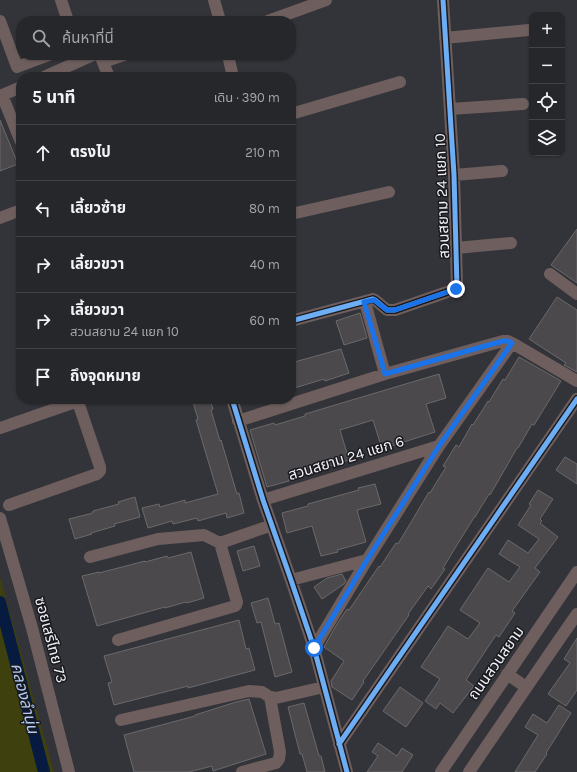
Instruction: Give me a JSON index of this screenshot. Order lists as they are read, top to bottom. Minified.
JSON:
{"streets":{"street":["สวนสยาม 24 แยก 10","สวนสยาม 24 แยก 6","ซอยเสรีไทย 73","ถนนสวนสยาม"]},"water":["คลองลำนุ่น"],"page":{"map_buttons":["+","−"],"search":"ค้นหาที่นี่","heading":["5 นาที","เดิน · 390 m"],"list":[["ตรงไป","210 m"],["เลี้ยวซ้าย","80 m"],["เลี้ยวขวา","40 m"],["เลี้ยวขวา","สวนสยาม 24 แยก 10","60 m"],"ถึงจุดหมาย"]}}
